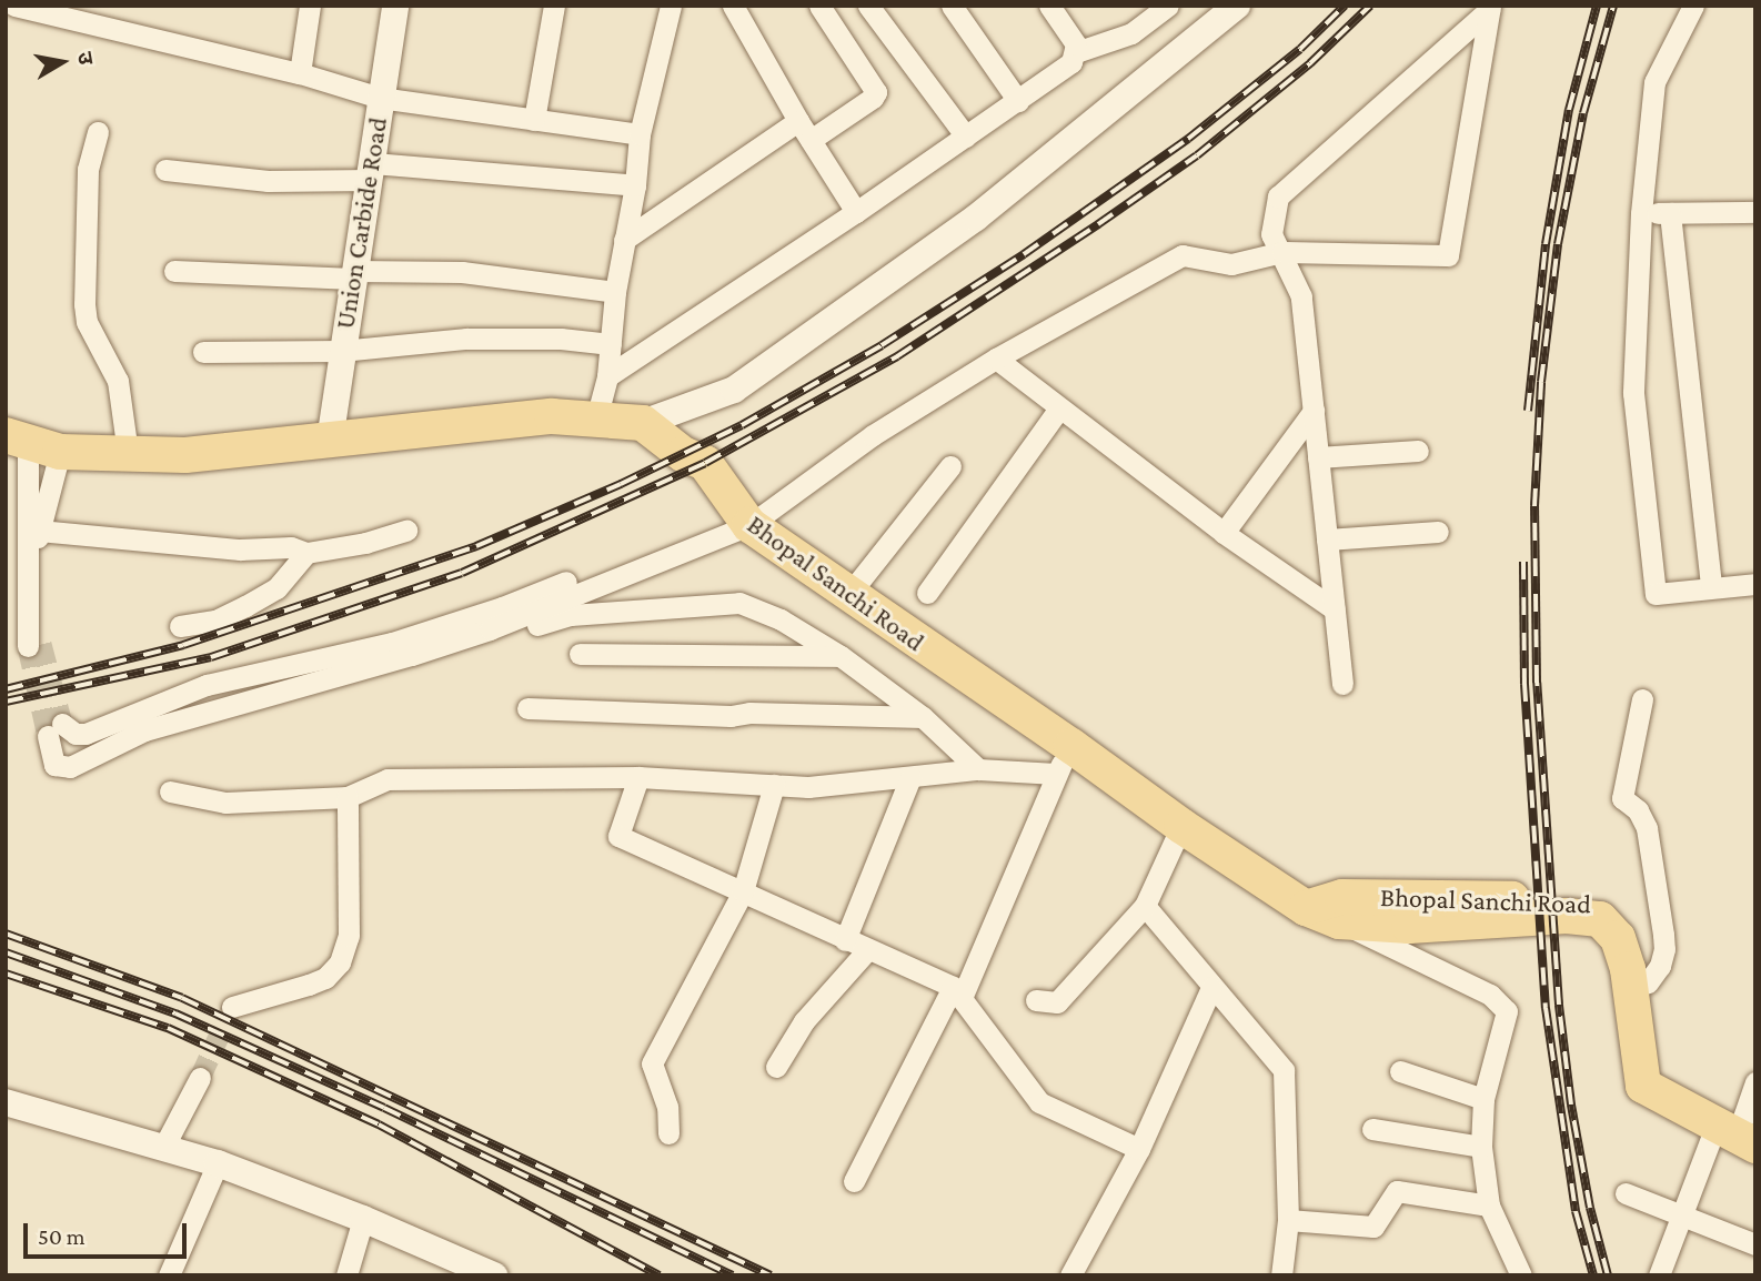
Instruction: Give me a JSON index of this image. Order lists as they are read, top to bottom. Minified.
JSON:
{"streets":{"main road":["Bhopal Sanchi Road"],"street":["Union Carbide Road"]},"scale_bar":"50 m","north":"right"}
